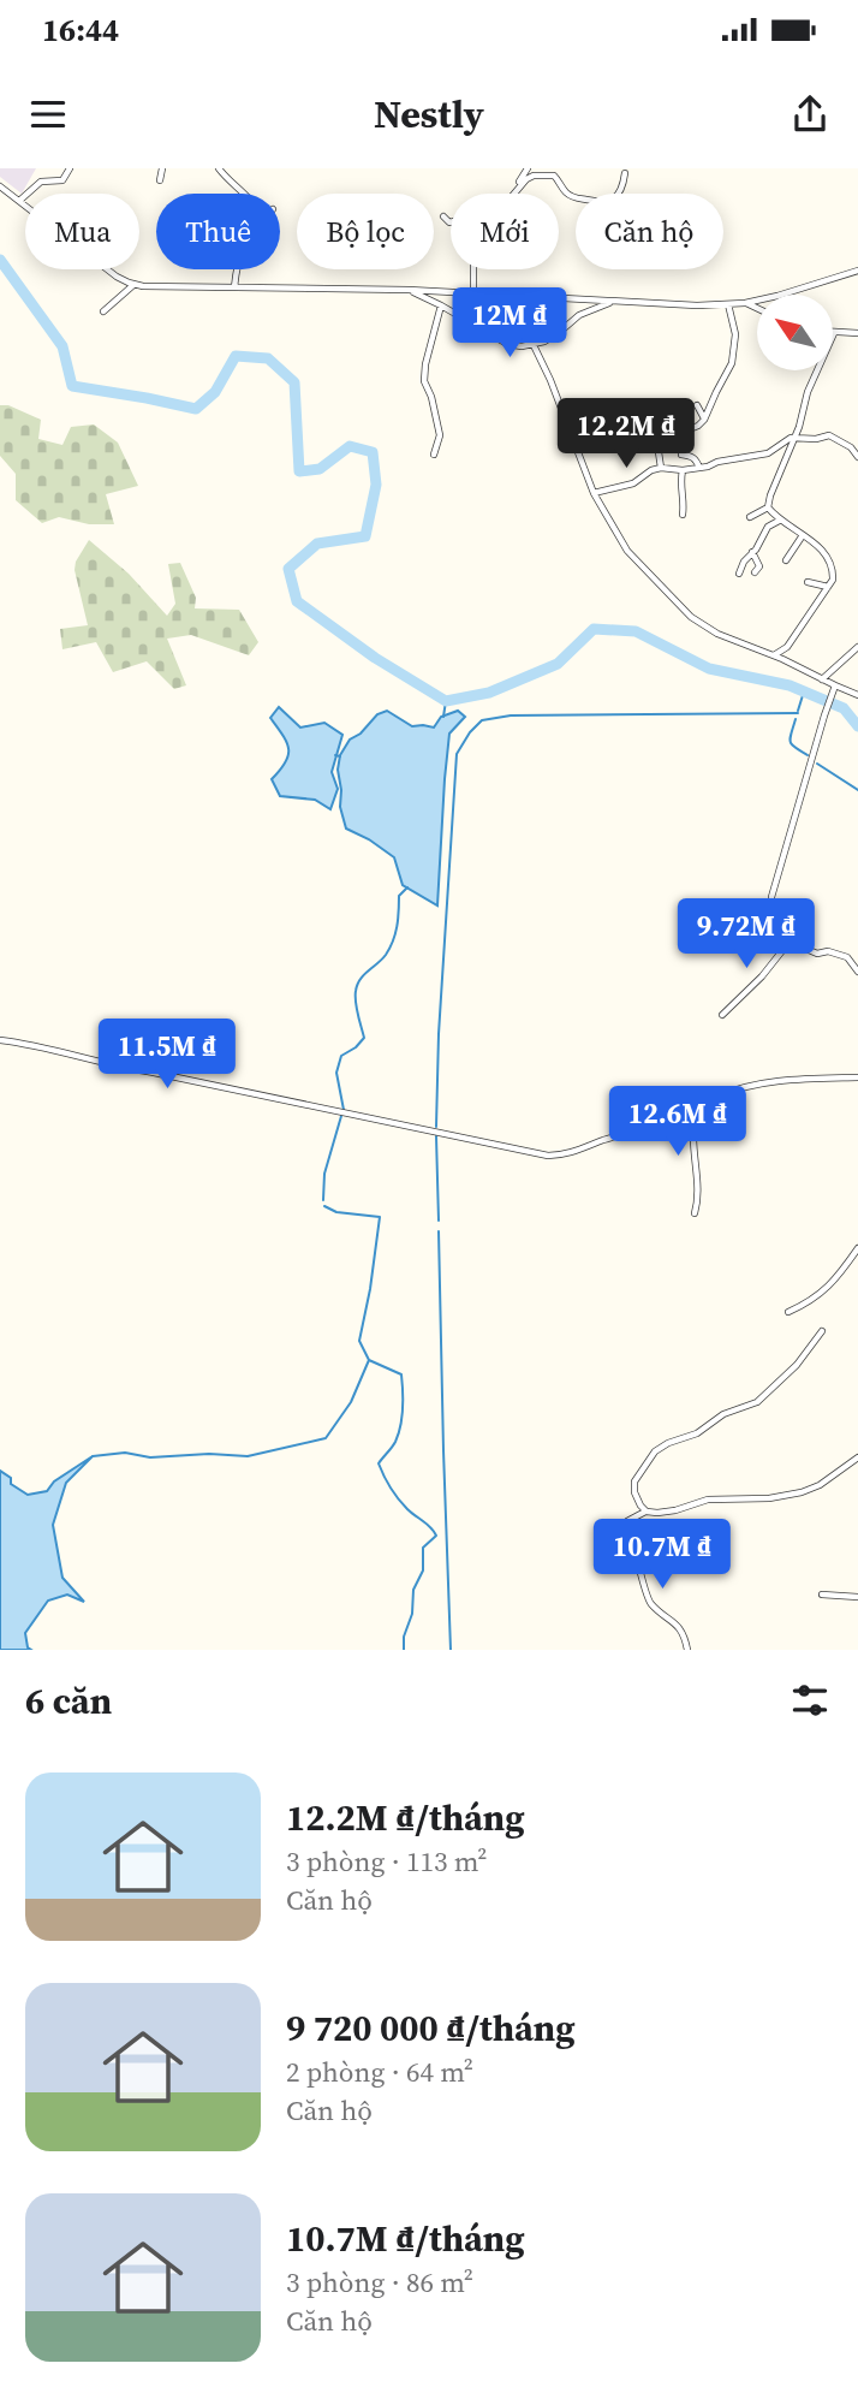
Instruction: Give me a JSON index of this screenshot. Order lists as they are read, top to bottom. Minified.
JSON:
{"north":"top left","page":{"status":"16:44","header":"Nestly","chip":["Mua","Thuê","Bộ lọc","Mới","Căn hộ"],"price":["12M ₫","12.2M ₫","9.72M ₫","11.5M ₫","12.6M ₫","10.7M ₫"],"heading":"6 căn","list":[{"name":"12.2M ₫/tháng","note":"3 phòng · 113 m² · Căn hộ"},{"name":"9 720 000 ₫/tháng","note":"2 phòng · 64 m² · Căn hộ"},{"name":"10.7M ₫/tháng","note":"3 phòng · 86 m² · Căn hộ"}]}}
